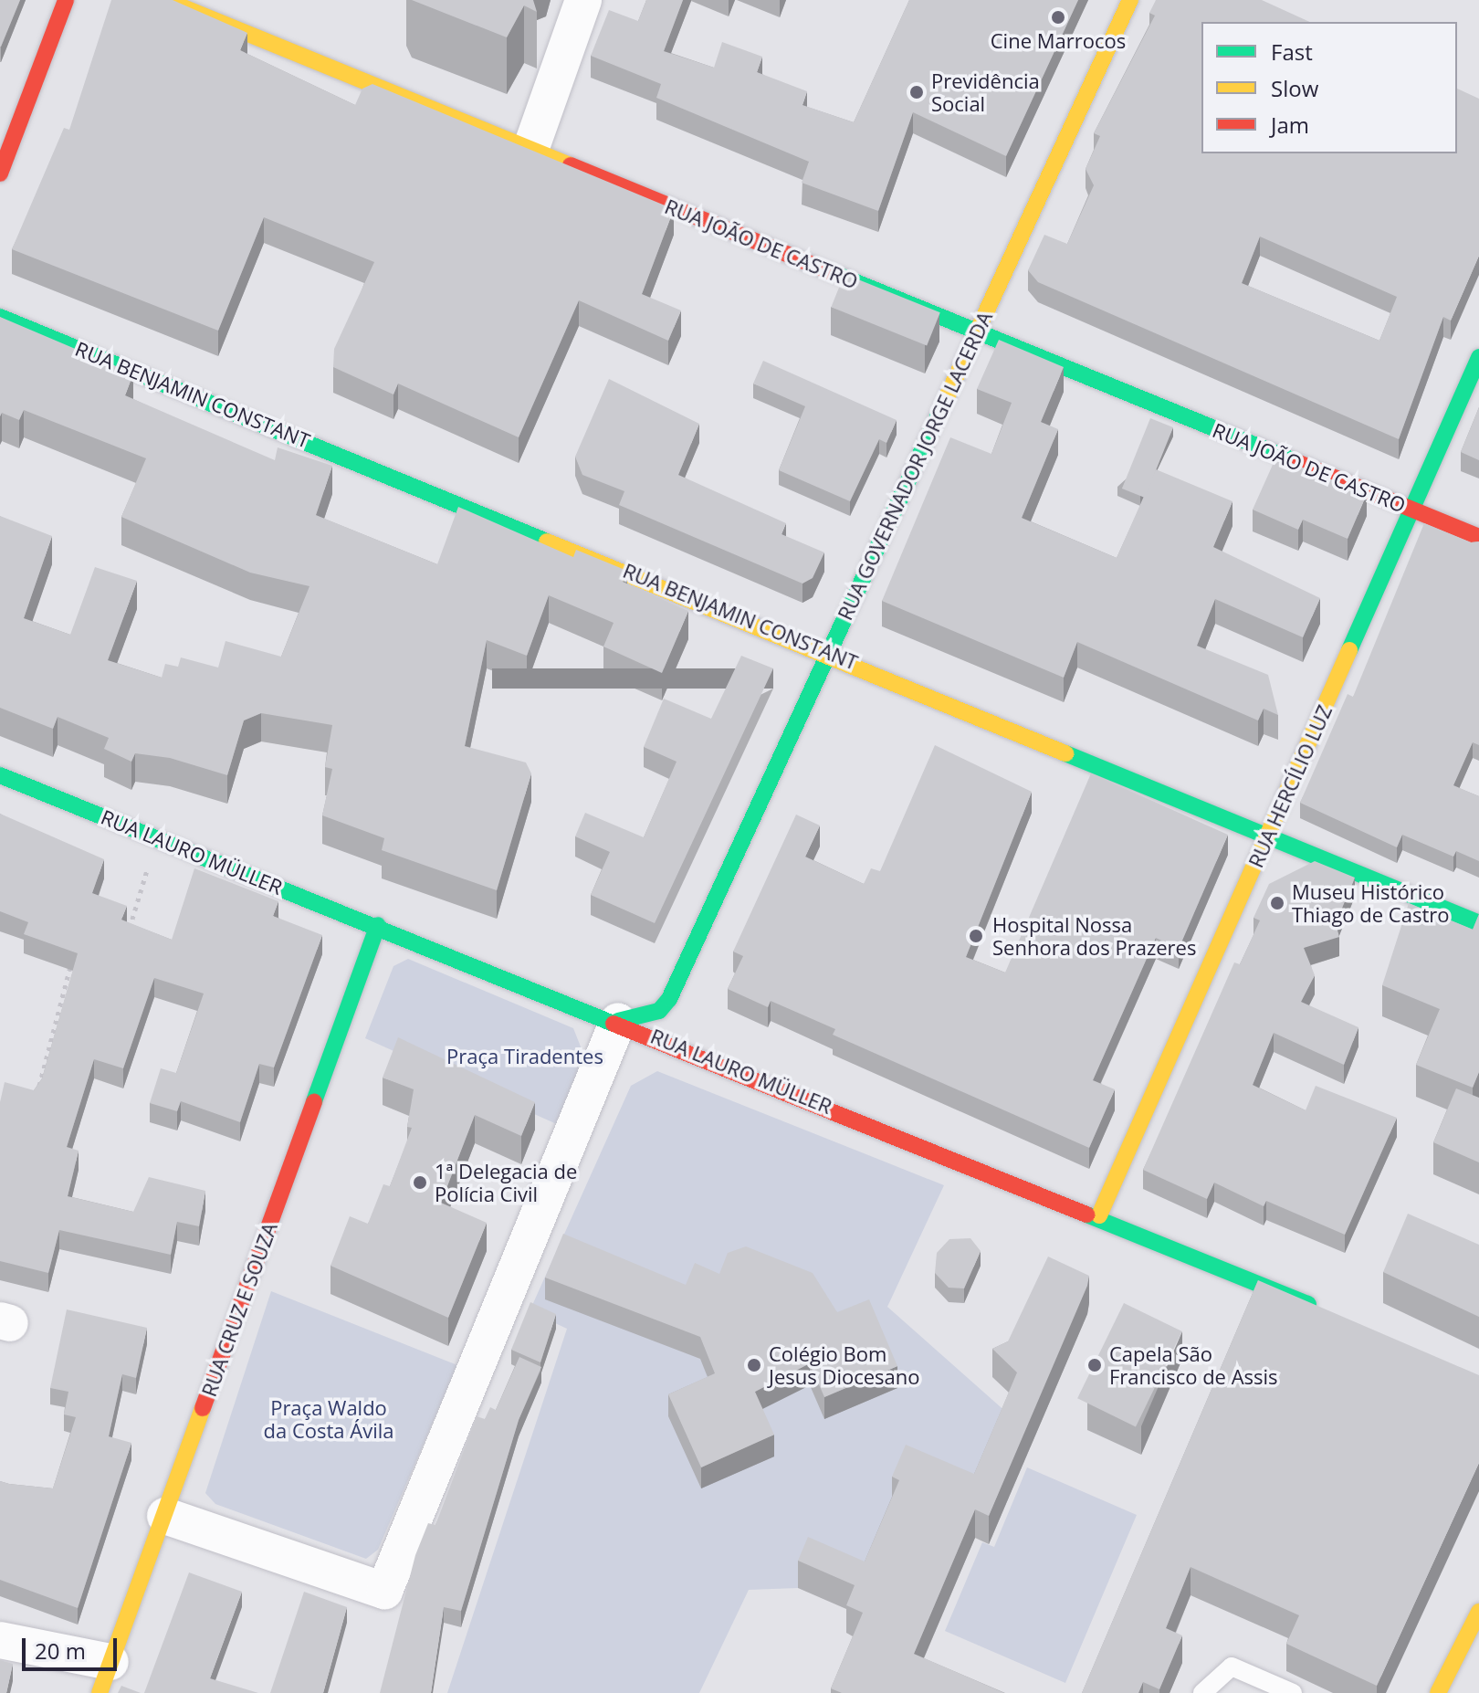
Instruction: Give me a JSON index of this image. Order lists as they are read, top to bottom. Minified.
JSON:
{"streets":{"street":["RUA JOÃO DE CASTRO","RUA BENJAMIN CONSTANT","RUA GOVERNADOR JORGE LACERDA","RUA HERCÍLIO LUZ","RUA LAURO MÜLLER","RUA CRUZ E SOUZA"]},"crossings":[["RUA JOÃO DE CASTRO","RUA GOVERNADOR JORGE LACERDA"],["RUA JOÃO DE CASTRO","RUA HERCÍLIO LUZ"],["RUA BENJAMIN CONSTANT","RUA GOVERNADOR JORGE LACERDA"],["RUA BENJAMIN CONSTANT","RUA HERCÍLIO LUZ"],["RUA GOVERNADOR JORGE LACERDA","RUA LAURO MÜLLER"],["RUA HERCÍLIO LUZ","RUA LAURO MÜLLER"],["RUA LAURO MÜLLER","RUA CRUZ E SOUZA"]],"parks":["Praça Tiradentes","Praça Waldo da Costa Ávila"],"places":["Cine Marrocos","Previdência Social","Museu Histórico Thiago de Castro","Hospital Nossa Senhora dos Prazeres","1ª Delegacia de Polícia Civil","Colégio Bom Jesus Diocesano","Capela São Francisco de Assis"],"legend":["Fast","Slow","Jam"],"scale_bar":"20 m"}
